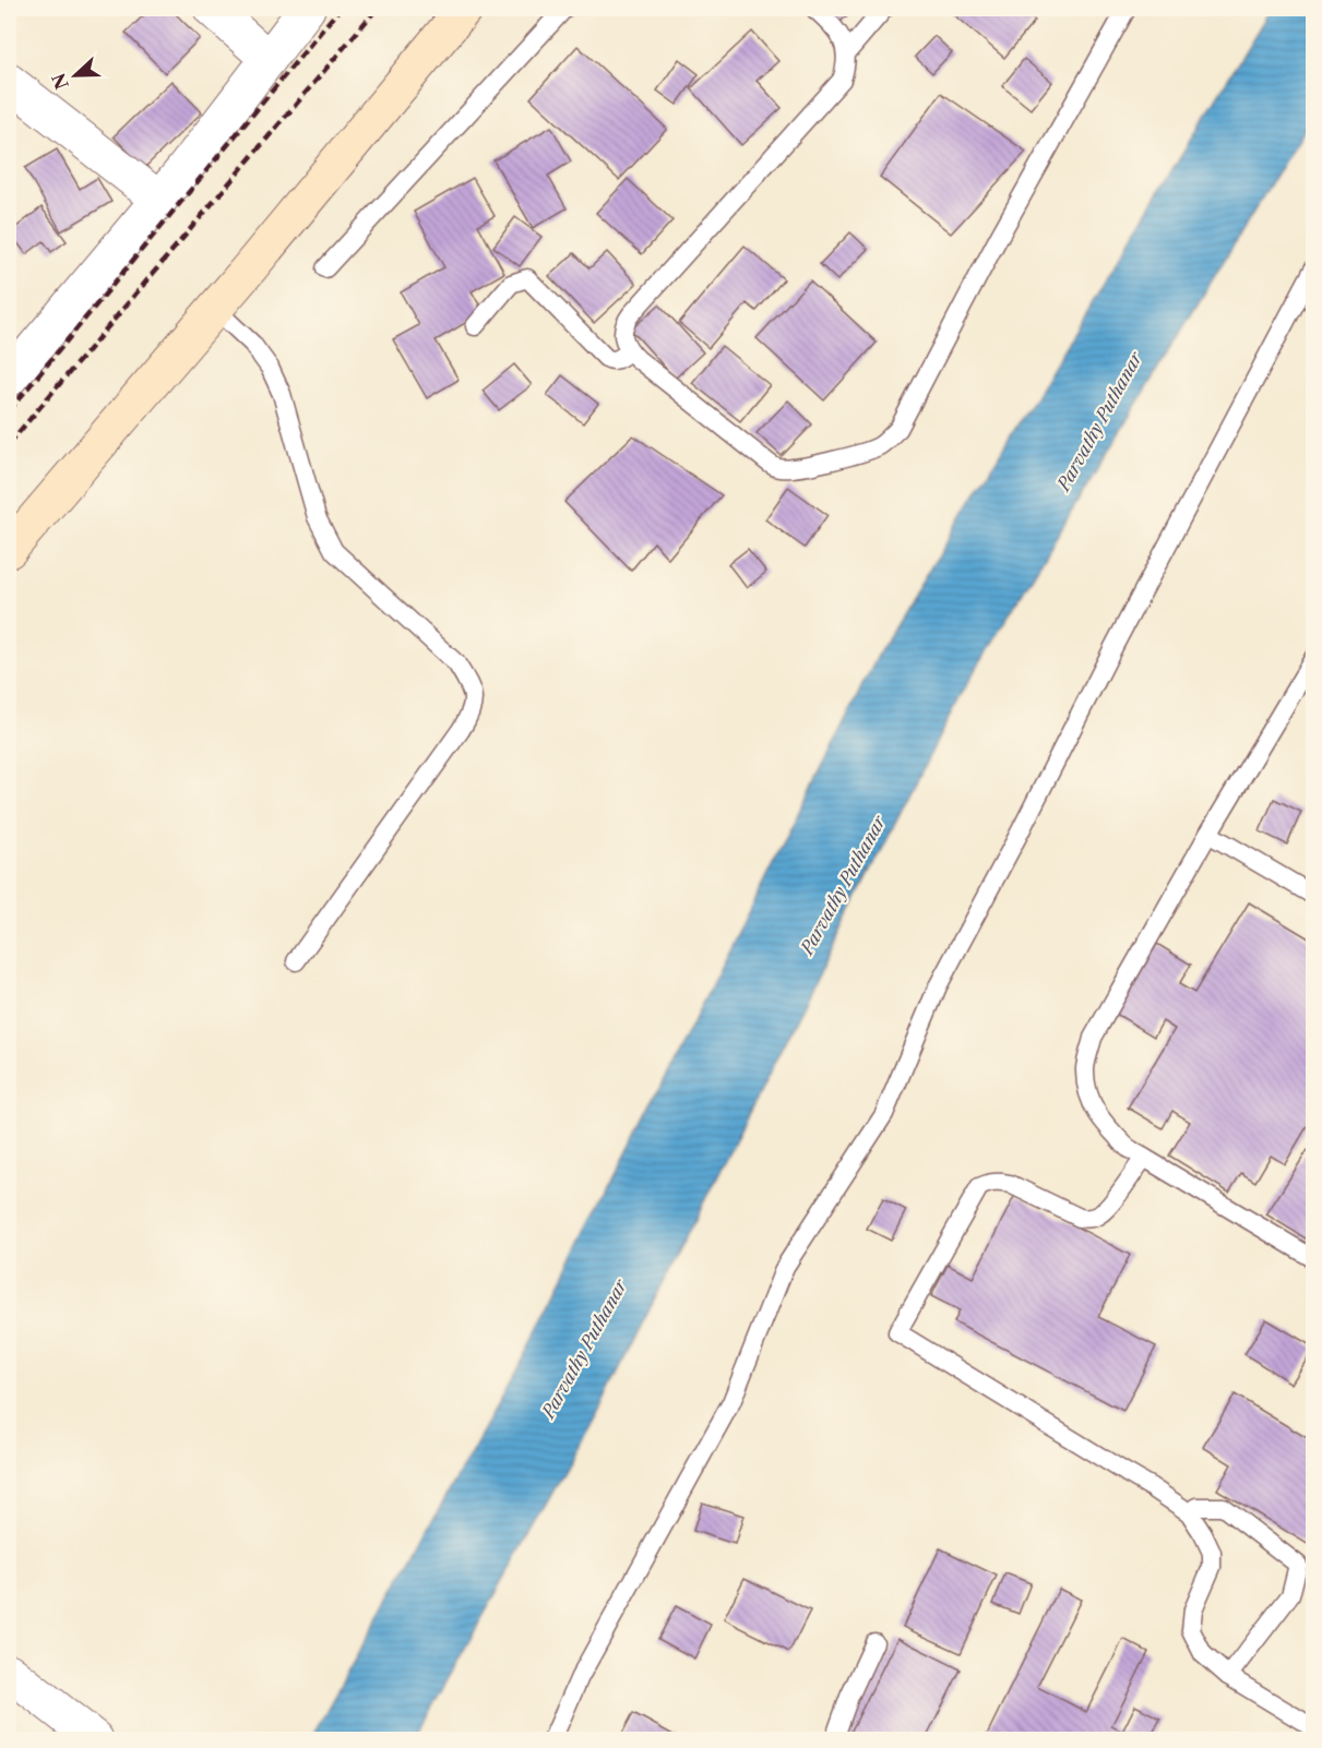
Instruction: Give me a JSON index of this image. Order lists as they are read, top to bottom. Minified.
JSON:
{"water":["Parvathy Puthanar"],"north":"left"}
